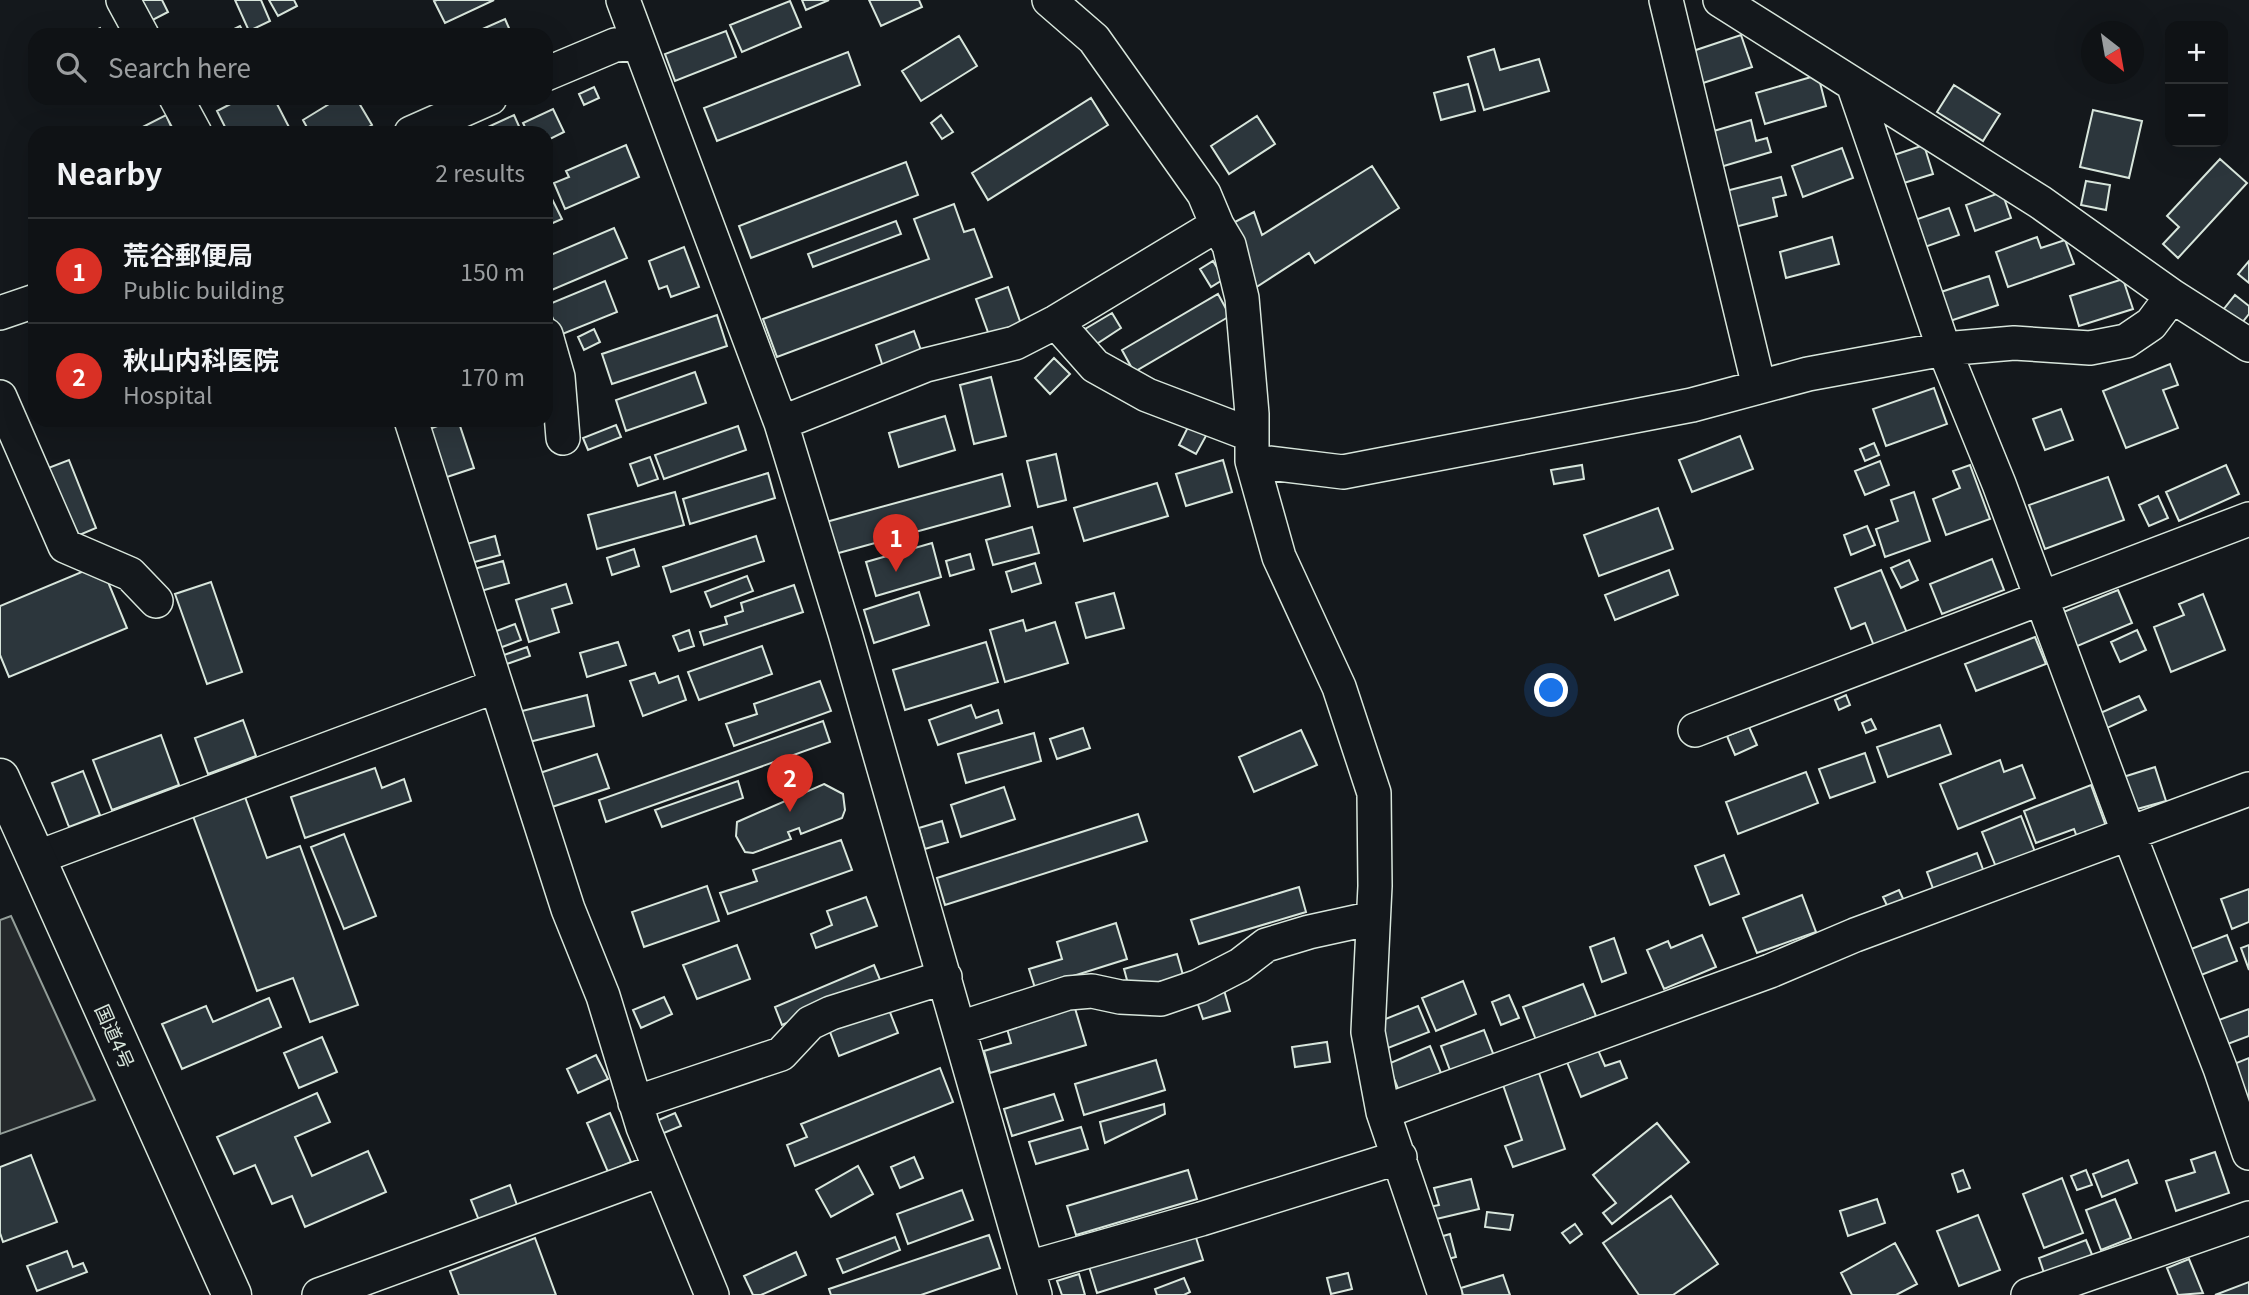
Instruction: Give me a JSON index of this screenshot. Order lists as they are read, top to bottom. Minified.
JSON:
{"streets":{"highway":["国道4号"]},"north":"bottom right","page":{"map_buttons":["+","−"],"search":"Search here","heading":["Nearby","2 results"],"list":[{"mark":"1","name":"荒谷郵便局","note":"Public building","value":"150 m"},{"mark":"2","name":"秋山内科医院","note":"Hospital","value":"170 m"}],"pins":["1","2"]}}
